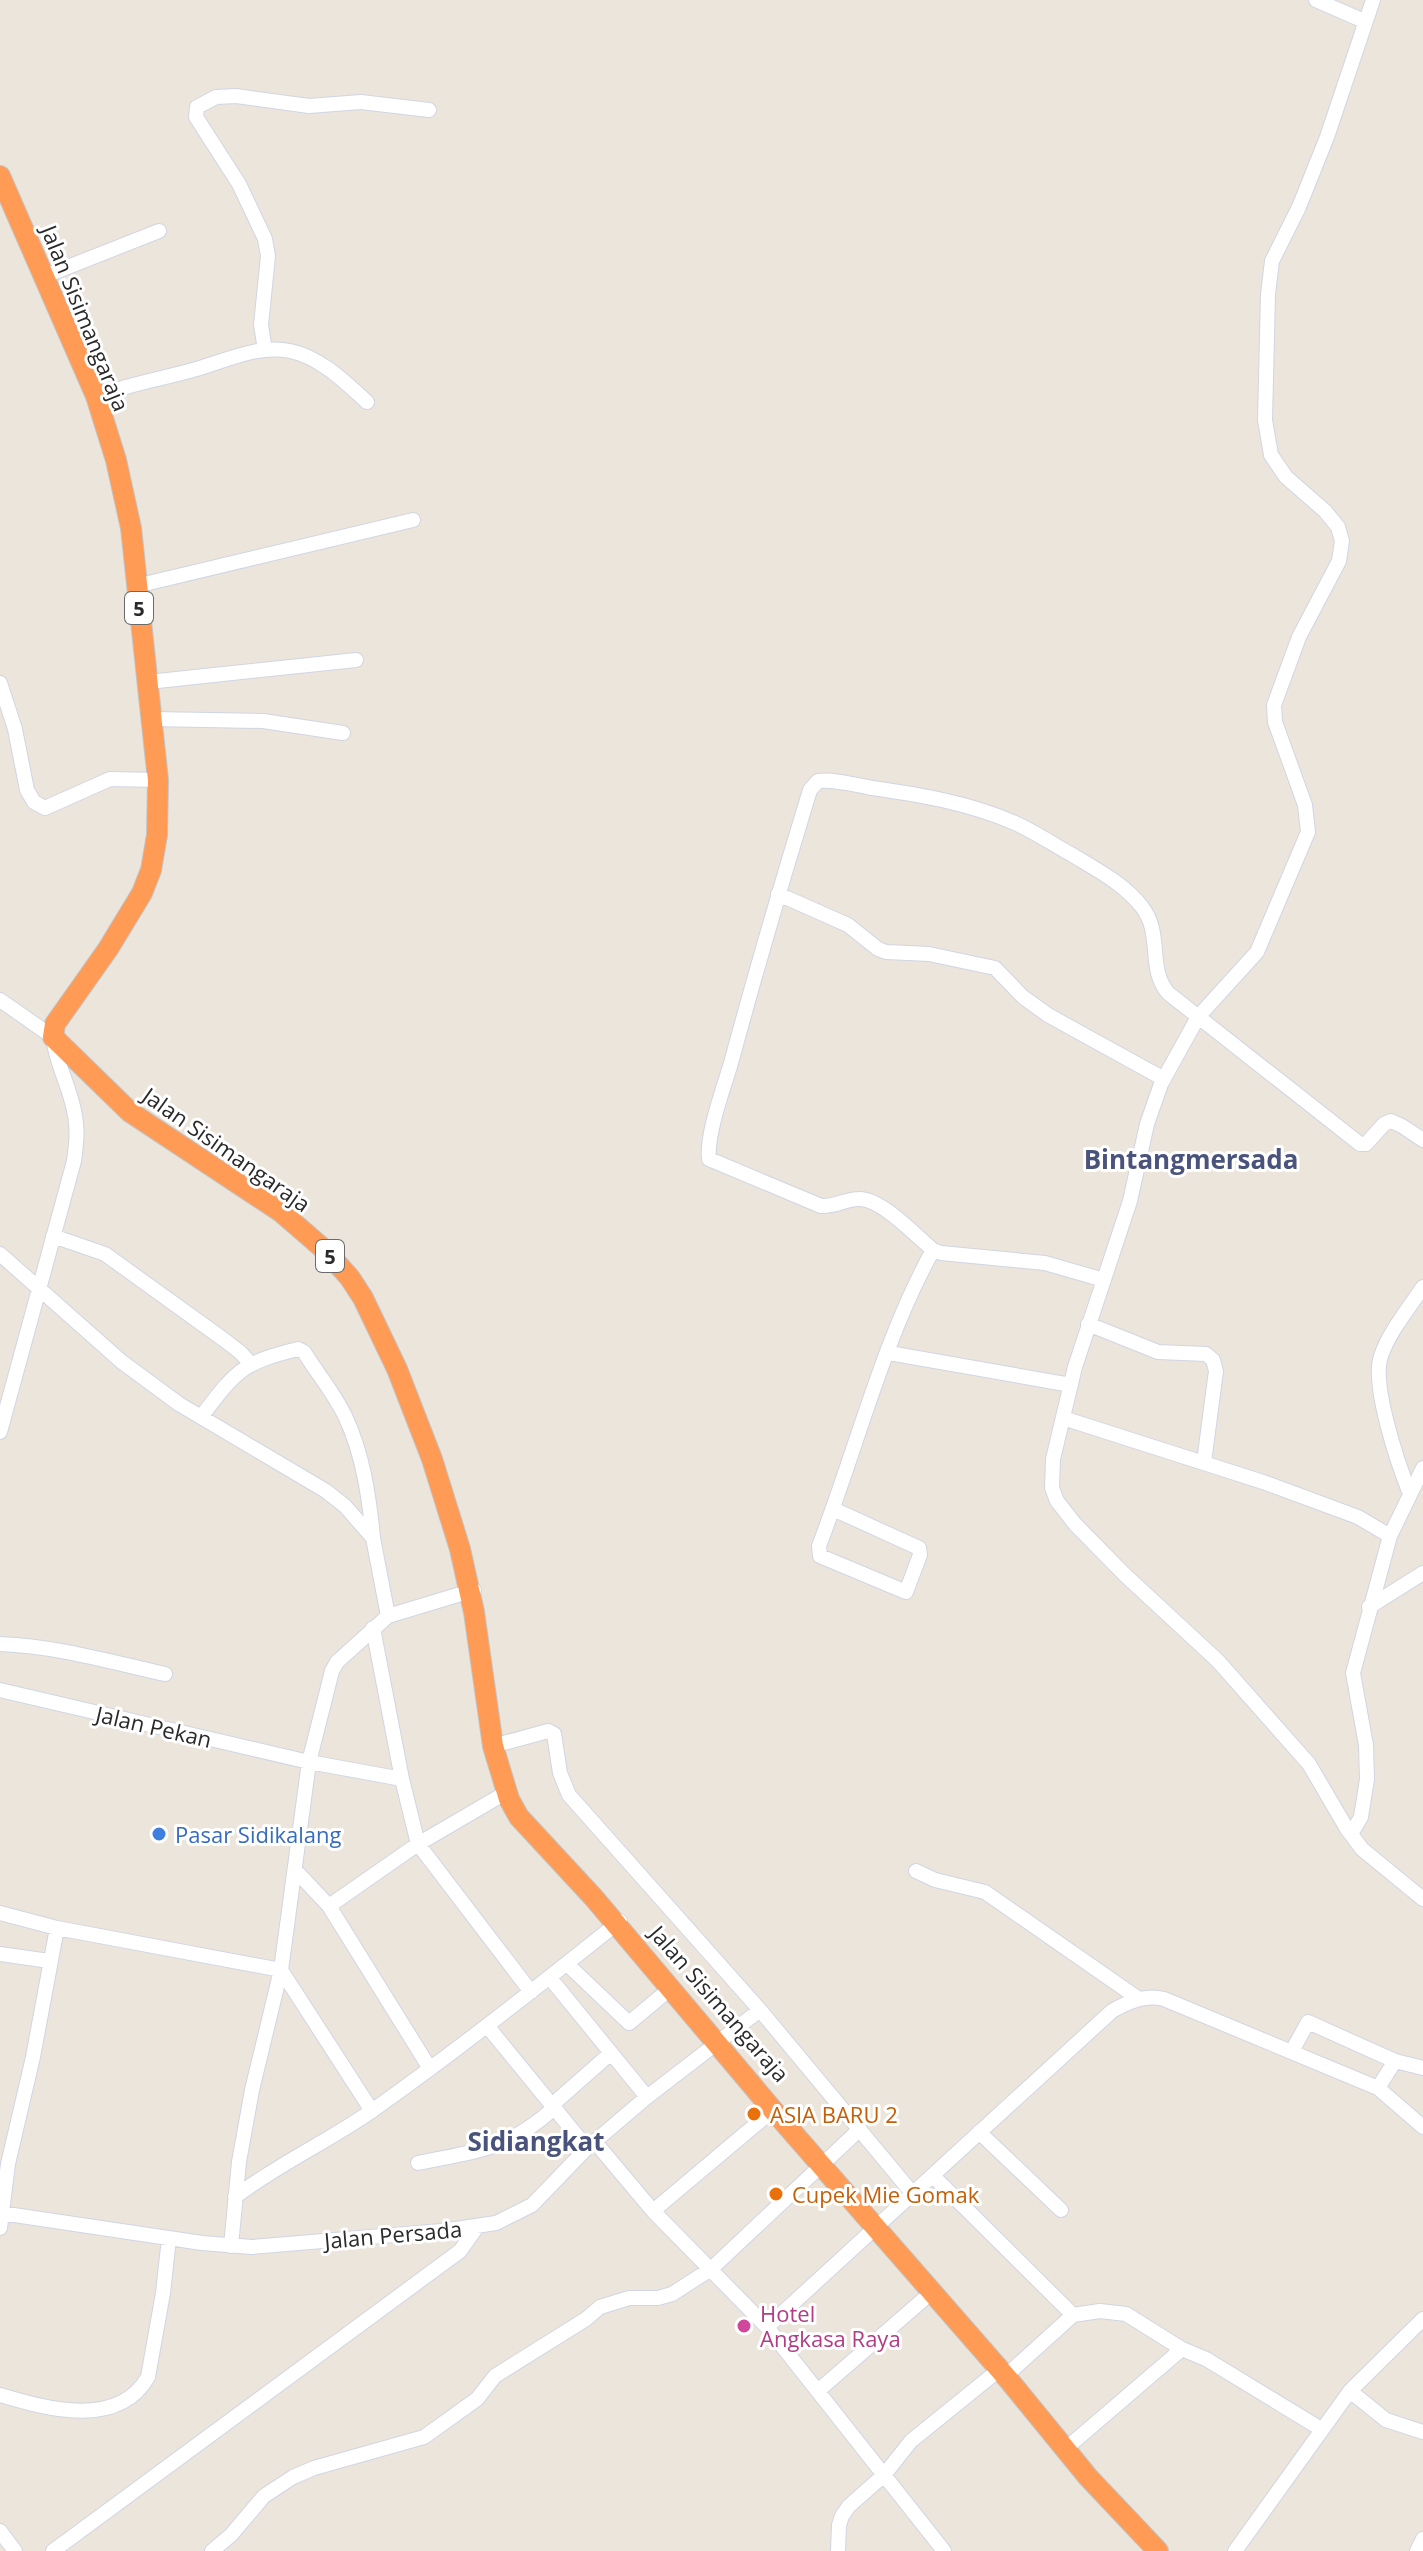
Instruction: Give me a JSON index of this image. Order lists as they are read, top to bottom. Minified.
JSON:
{"streets":{"highway":["Jalan Sisimangaraja","5"],"street":["Jalan Pekan","Jalan Persada"]},"crossings":[["Jalan Sisimangaraja","Jalan Persada"]],"districts":["Bintangmersada","Sidiangkat"],"places":["Pasar Sidikalang","ASIA BARU 2","Cupek Mie Gomak","Hotel Angkasa Raya"]}
